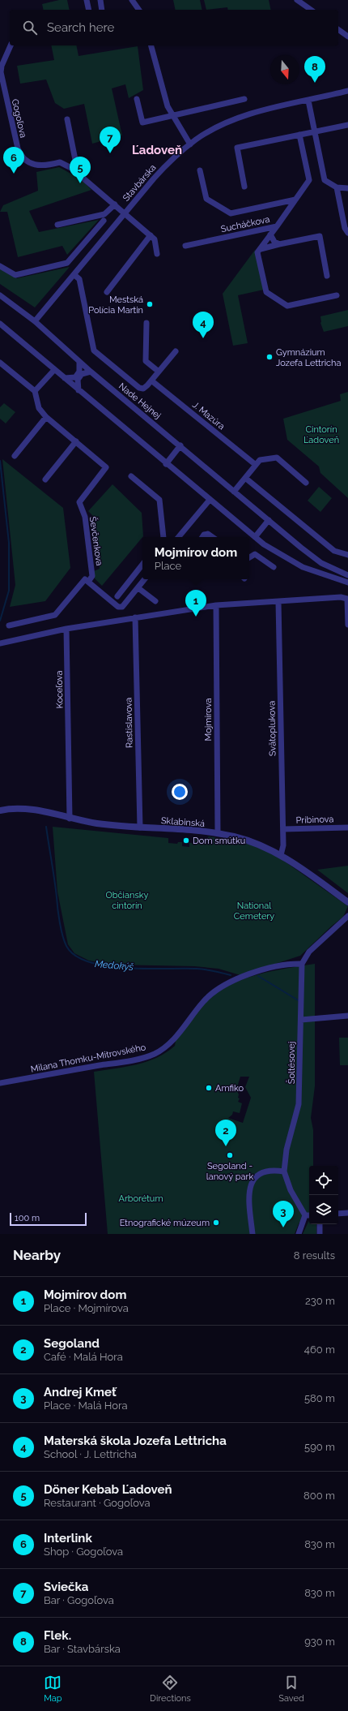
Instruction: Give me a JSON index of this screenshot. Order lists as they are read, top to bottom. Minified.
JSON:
{"streets":{"street":["Gogoľova","Stavbárska","Sucháčkova","Nade Hejnej","J. Mazúra","Ševčenkova","Koceľova","Mojmírova","Rastislavova","Svätoplukova","Pribinova","Sklabinská","Milana Thomku-Mitrovského","Šoltésovej"]},"crossings":[["Gogoľova","Stavbárska"],["Stavbárska","Nade Hejnej"],["Koceľova","Sklabinská"],["Mojmírova","Sklabinská"],["Rastislavova","Sklabinská"],["Svätoplukova","Pribinova"],["Svätoplukova","Sklabinská"],["Milana Thomku-Mitrovského","Šoltésovej"]],"districts":["Ľadoveň"],"water":["Medokýš"],"parks":["Cintorín Ľadoveň","Občiansky cintorín","National Cemetery","Arborétum"],"places":["Mestská Polícia Martin","Gymnázium Jozefa Lettricha","Dom smútku","Amfiko","Segoland - lanový park","Etnografické múzeum"],"scale_bar":"100 m","north":"bottom","page":{"search":"Search here","pins":["8","7","6","5","4","1","2","3"],"popup":["Mojmírov dom","Place"],"scale":"100 m","heading":["Nearby","8 results"],"list":[{"mark":"1","name":"Mojmírov dom","note":"Place · Mojmírova","value":"230 m"},{"mark":"2","name":"Segoland","note":"Café · Malá Hora","value":"460 m"},{"mark":"3","name":"Andrej Kmeť","note":"Place · Malá Hora","value":"580 m"},{"mark":"4","name":"Materská škola Jozefa Lettricha","note":"School · J. Lettricha","value":"590 m"},{"mark":"5","name":"Döner Kebab Ľadoveň","note":"Restaurant · Gogoľova","value":"800 m"},{"mark":"6","name":"Interlink","note":"Shop · Gogoľova","value":"830 m"},{"mark":"7","name":"Sviečka","note":"Bar · Gogoľova","value":"830 m"},{"mark":"8","name":"Flek.","note":"Bar · Stavbárska","value":"930 m"}],"nav":["Map","Directions","Saved"]}}
